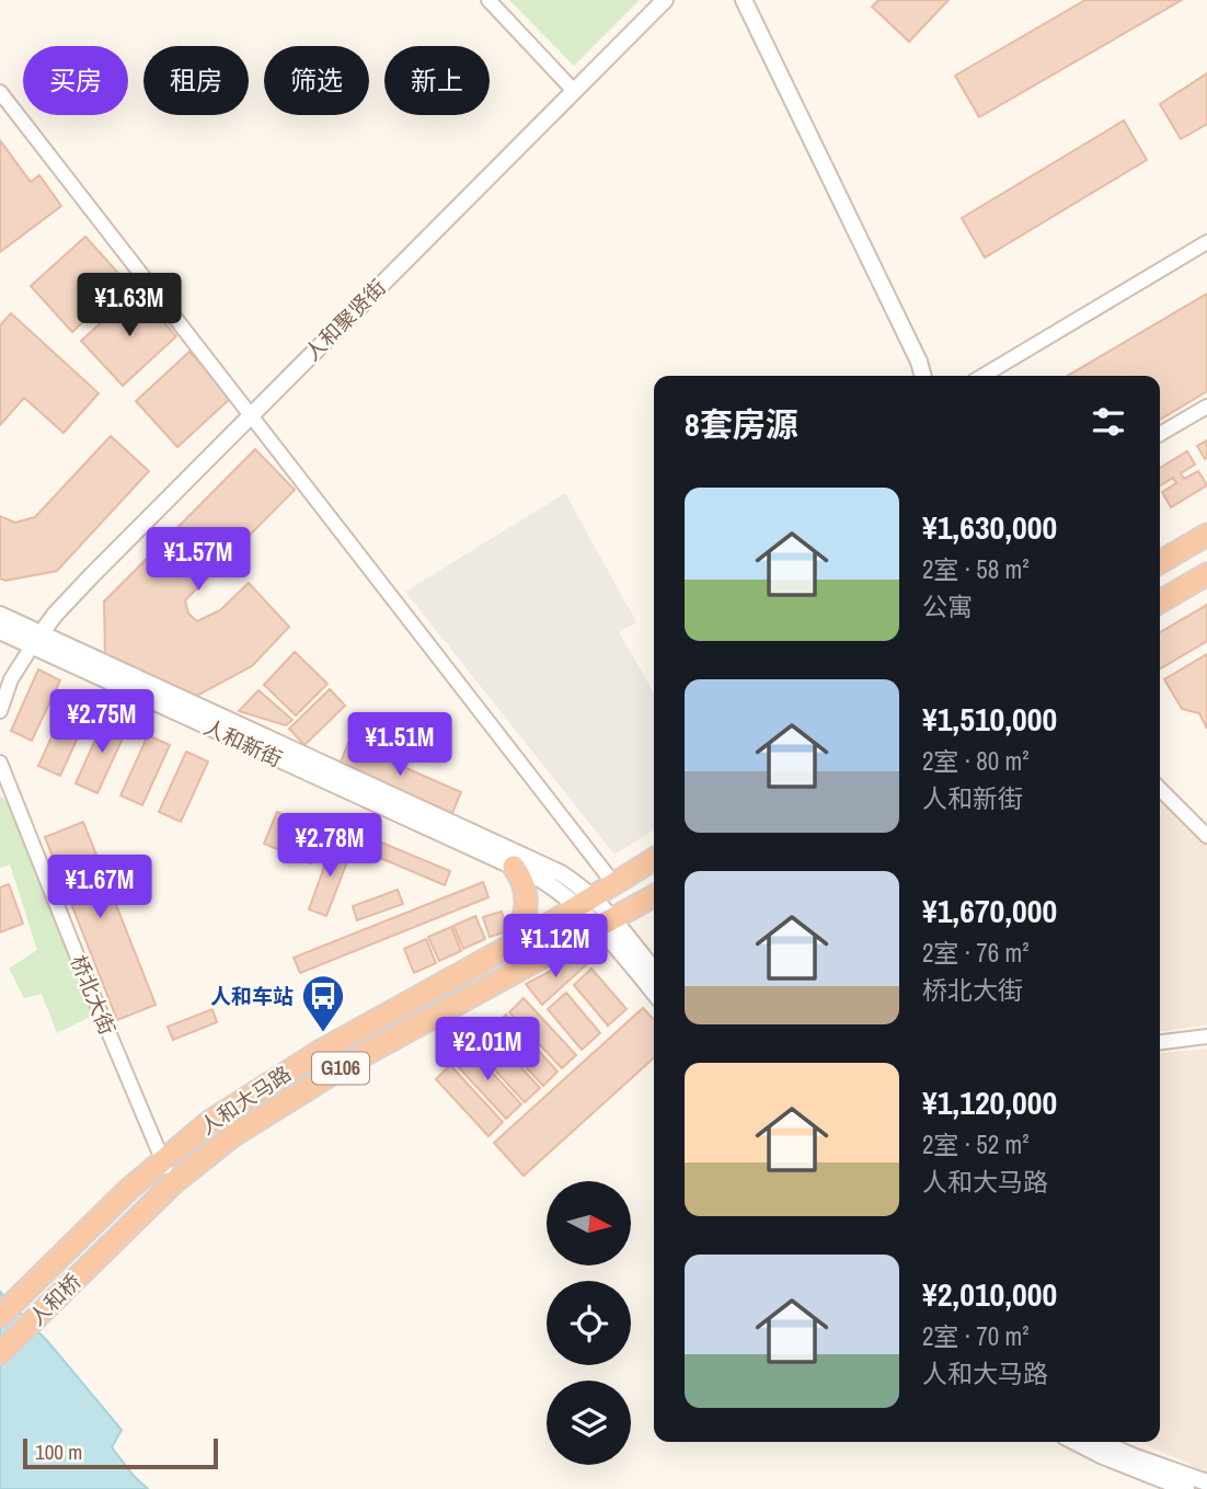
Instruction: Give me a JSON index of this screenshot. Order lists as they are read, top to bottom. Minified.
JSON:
{"streets":{"highway":["G106","人和大马路","人和桥"],"street":["人和聚贤街","人和新街","桥北大街"]},"crossings":[["人和聚贤街","人和新街"],["人和新街","人和大马路"],["桥北大街","人和大马路"],["人和大马路","人和桥"]],"places":{"bus stop":["人和车站"]},"scale_bar":"100 m","north":"right","page":{"chip":["买房","租房","筛选","新上"],"price":["¥1.63M","¥1.57M","¥2.75M","¥1.51M","¥2.78M","¥1.67M","¥1.12M","¥2.01M"],"heading":"8套房源","list":[{"name":"¥1,630,000","note":"2室 · 58 m² · 公寓"},{"name":"¥1,510,000","note":"2室 · 80 m² · 人和新街"},{"name":"¥1,670,000","note":"2室 · 76 m² · 桥北大街"},{"name":"¥1,120,000","note":"2室 · 52 m² · 人和大马路"},{"name":"¥2,010,000","note":"2室 · 70 m² · 人和大马路"}],"scale":"100 m"}}
